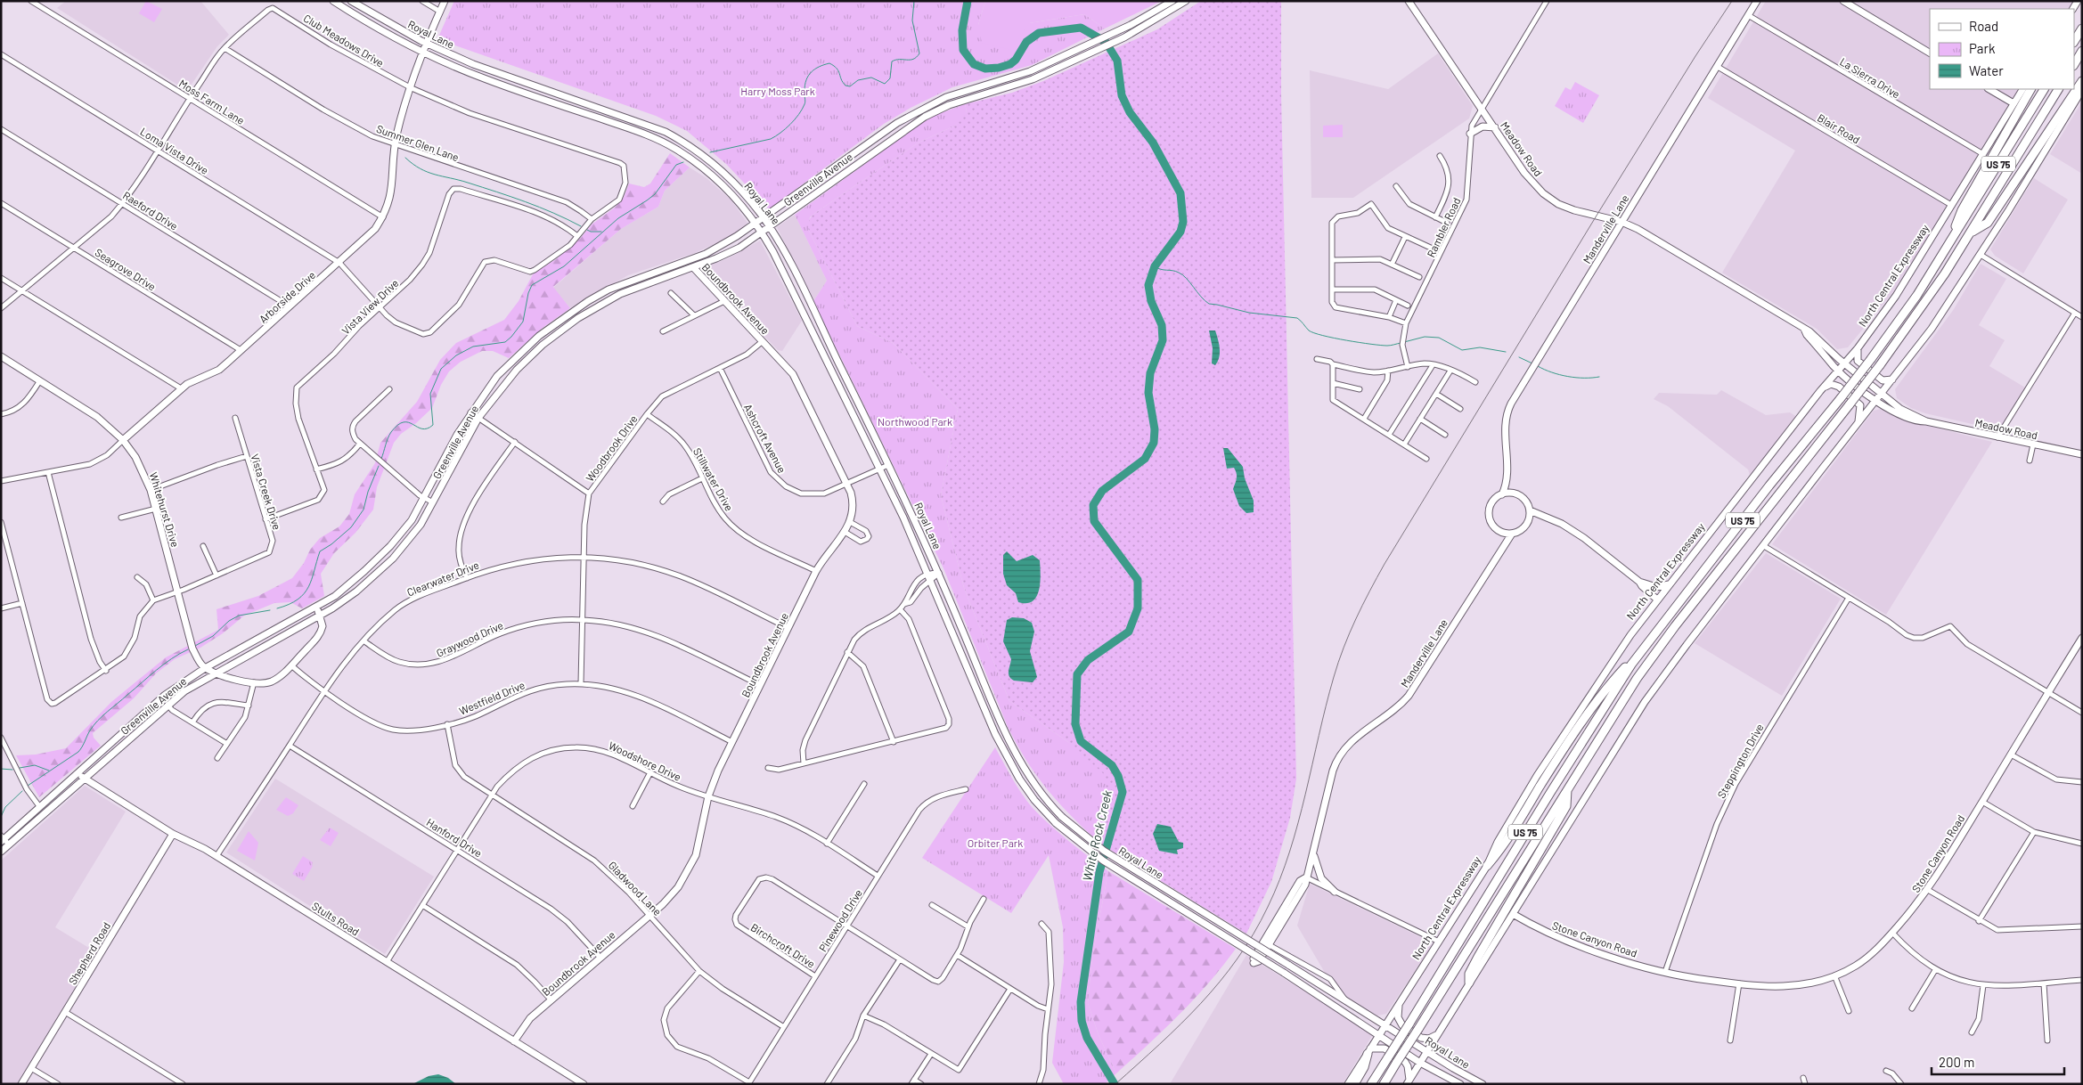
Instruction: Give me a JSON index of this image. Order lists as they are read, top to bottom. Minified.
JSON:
{"streets":{"highway":["US 75"],"main road":["Royal Lane","Meadow Road","Greenville Avenue","Manderville Lane","North Central Expressway","Arborside Drive","Boundbrook Avenue","Whitehurst Drive","Stone Canyon Road","Stults Road","Shepherd Road"],"street":["Club Meadows Drive","La Sierra Drive","Moss Farm Lane","Blair Road","Summer Glen Lane","Loma Vista Drive","Raeford Drive","Rambler Road","Seagrove Drive","Vista View Drive","Ashcroft Avenue","Woodbrook Drive","Stillwater Drive","Vista Creek Drive","Clearwater Drive","Graywood Drive","Westfield Drive","Woodshore Drive","Steppington Drive","Hanford Drive","Gladwood Lane","Pinewood Drive","Birchcroft Drive"]},"crossings":[["Royal Lane","Greenville Avenue"],["Royal Lane","North Central Expressway"],["Royal Lane","Arborside Drive"],["Royal Lane","Ashcroft Avenue"],["Club Meadows Drive","Moss Farm Lane"],["Club Meadows Drive","Summer Glen Lane"],["Club Meadows Drive","Loma Vista Drive"],["Club Meadows Drive","Raeford Drive"],["Club Meadows Drive","Seagrove Drive"],["Club Meadows Drive","Arborside Drive"],["La Sierra Drive","Manderville Lane"],["La Sierra Drive","North Central Expressway"],["Moss Farm Lane","Arborside Drive"],["Blair Road","Manderville Lane"],["Blair Road","North Central Expressway"],["Summer Glen Lane","Arborside Drive"],["Meadow Road","Rambler Road"],["Meadow Road","Manderville Lane"],["Meadow Road","North Central Expressway"],["Loma Vista Drive","Arborside Drive"],["Loma Vista Drive","Vista View Drive"],["Greenville Avenue","Boundbrook Avenue"],["Greenville Avenue","Whitehurst Drive"],["Greenville Avenue","Stults Road"],["Raeford Drive","Arborside Drive"],["Seagrove Drive","Arborside Drive"],["Arborside Drive","Whitehurst Drive"],["Boundbrook Avenue","Ashcroft Avenue"],["Boundbrook Avenue","Woodbrook Drive"],["Boundbrook Avenue","Stillwater Drive"],["Boundbrook Avenue","Clearwater Drive"],["Boundbrook Avenue","Graywood Drive"],["Boundbrook Avenue","Westfield Drive"],["Boundbrook Avenue","Woodshore Drive"],["Boundbrook Avenue","Hanford Drive"],["Boundbrook Avenue","Gladwood Lane"],["Boundbrook Avenue","Stults Road"],["Vista View Drive","Vista Creek Drive"],["Ashcroft Avenue","Woodbrook Drive"],["Woodbrook Drive","Stillwater Drive"],["Woodbrook Drive","Clearwater Drive"],["Woodbrook Drive","Graywood Drive"],["Woodbrook Drive","Westfield Drive"],["Vista Creek Drive","Whitehurst Drive"],["Clearwater Drive","Graywood Drive"],["Clearwater Drive","Westfield Drive"],["Clearwater Drive","Hanford Drive"],["Clearwater Drive","Stults Road"],["Westfield Drive","Gladwood Lane"],["Woodshore Drive","Hanford Drive"],["Woodshore Drive","Gladwood Lane"],["Woodshore Drive","Stults Road"],["Woodshore Drive","Pinewood Drive"],["Steppington Drive","Stone Canyon Road"],["Gladwood Lane","Pinewood Drive"],["Stults Road","Shepherd Road"],["Pinewood Drive","Birchcroft Drive"]],"water":["White Rock Creek"],"parks":["Harry Moss Park","Northwood Park","Orbiter Park"],"legend":["Road","Park","Water"],"scale_bar":"200 m"}
